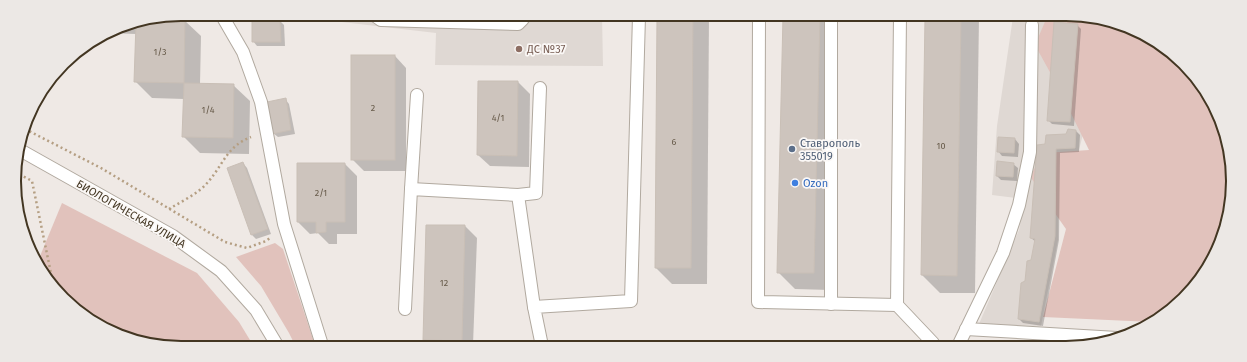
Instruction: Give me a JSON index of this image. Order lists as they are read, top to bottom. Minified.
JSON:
{"streets":{"street":["БИОЛОГИЧЕСКАЯ УЛИЦА"]},"places":["ДС №37","Ставрополь 355019","Ozon"],"house_numbers":["1/3","2","1/4","4/1","6","10","2/1","12"]}
